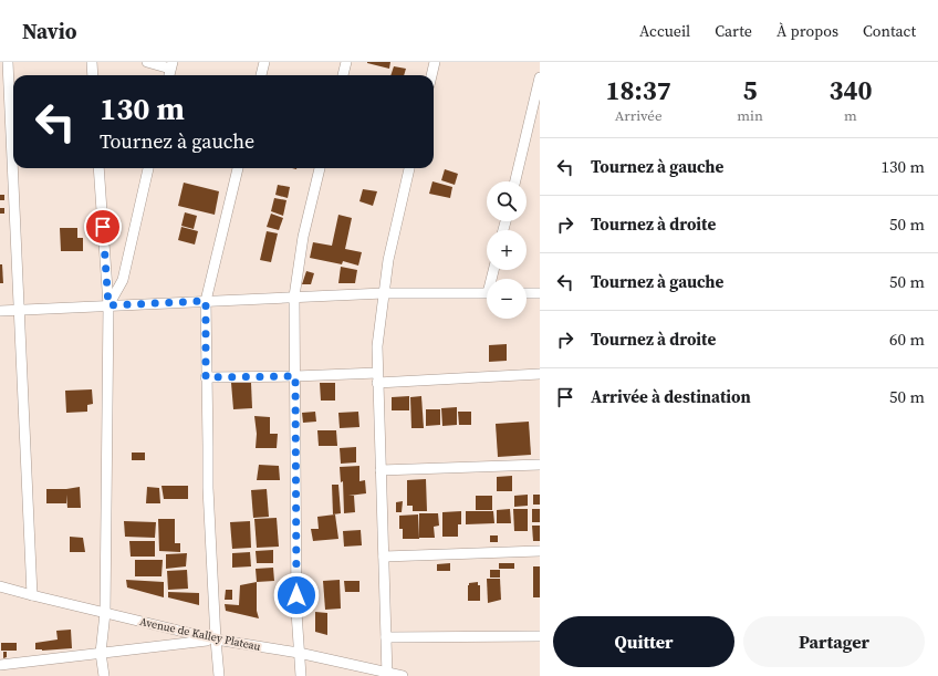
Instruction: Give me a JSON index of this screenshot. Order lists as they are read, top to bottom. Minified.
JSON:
{"streets":{"street":["Avenue de Kalley Plateau"]},"page":{"header":"Navio","nav":["Accueil","Carte","À propos","Contact"],"eta":["18:37","Arrivée","5","min","340","m"],"turn":["130 m","Tournez à gauche"],"list":[{"name":"Tournez à gauche","value":"130 m"},{"name":"Tournez à droite","value":"50 m"},{"name":"Tournez à gauche","value":"50 m"},{"name":"Tournez à droite","value":"60 m"},{"name":"Arrivée à destination","value":"50 m"}],"map_buttons":["+","−"],"buttons":["Quitter","Partager"]}}
